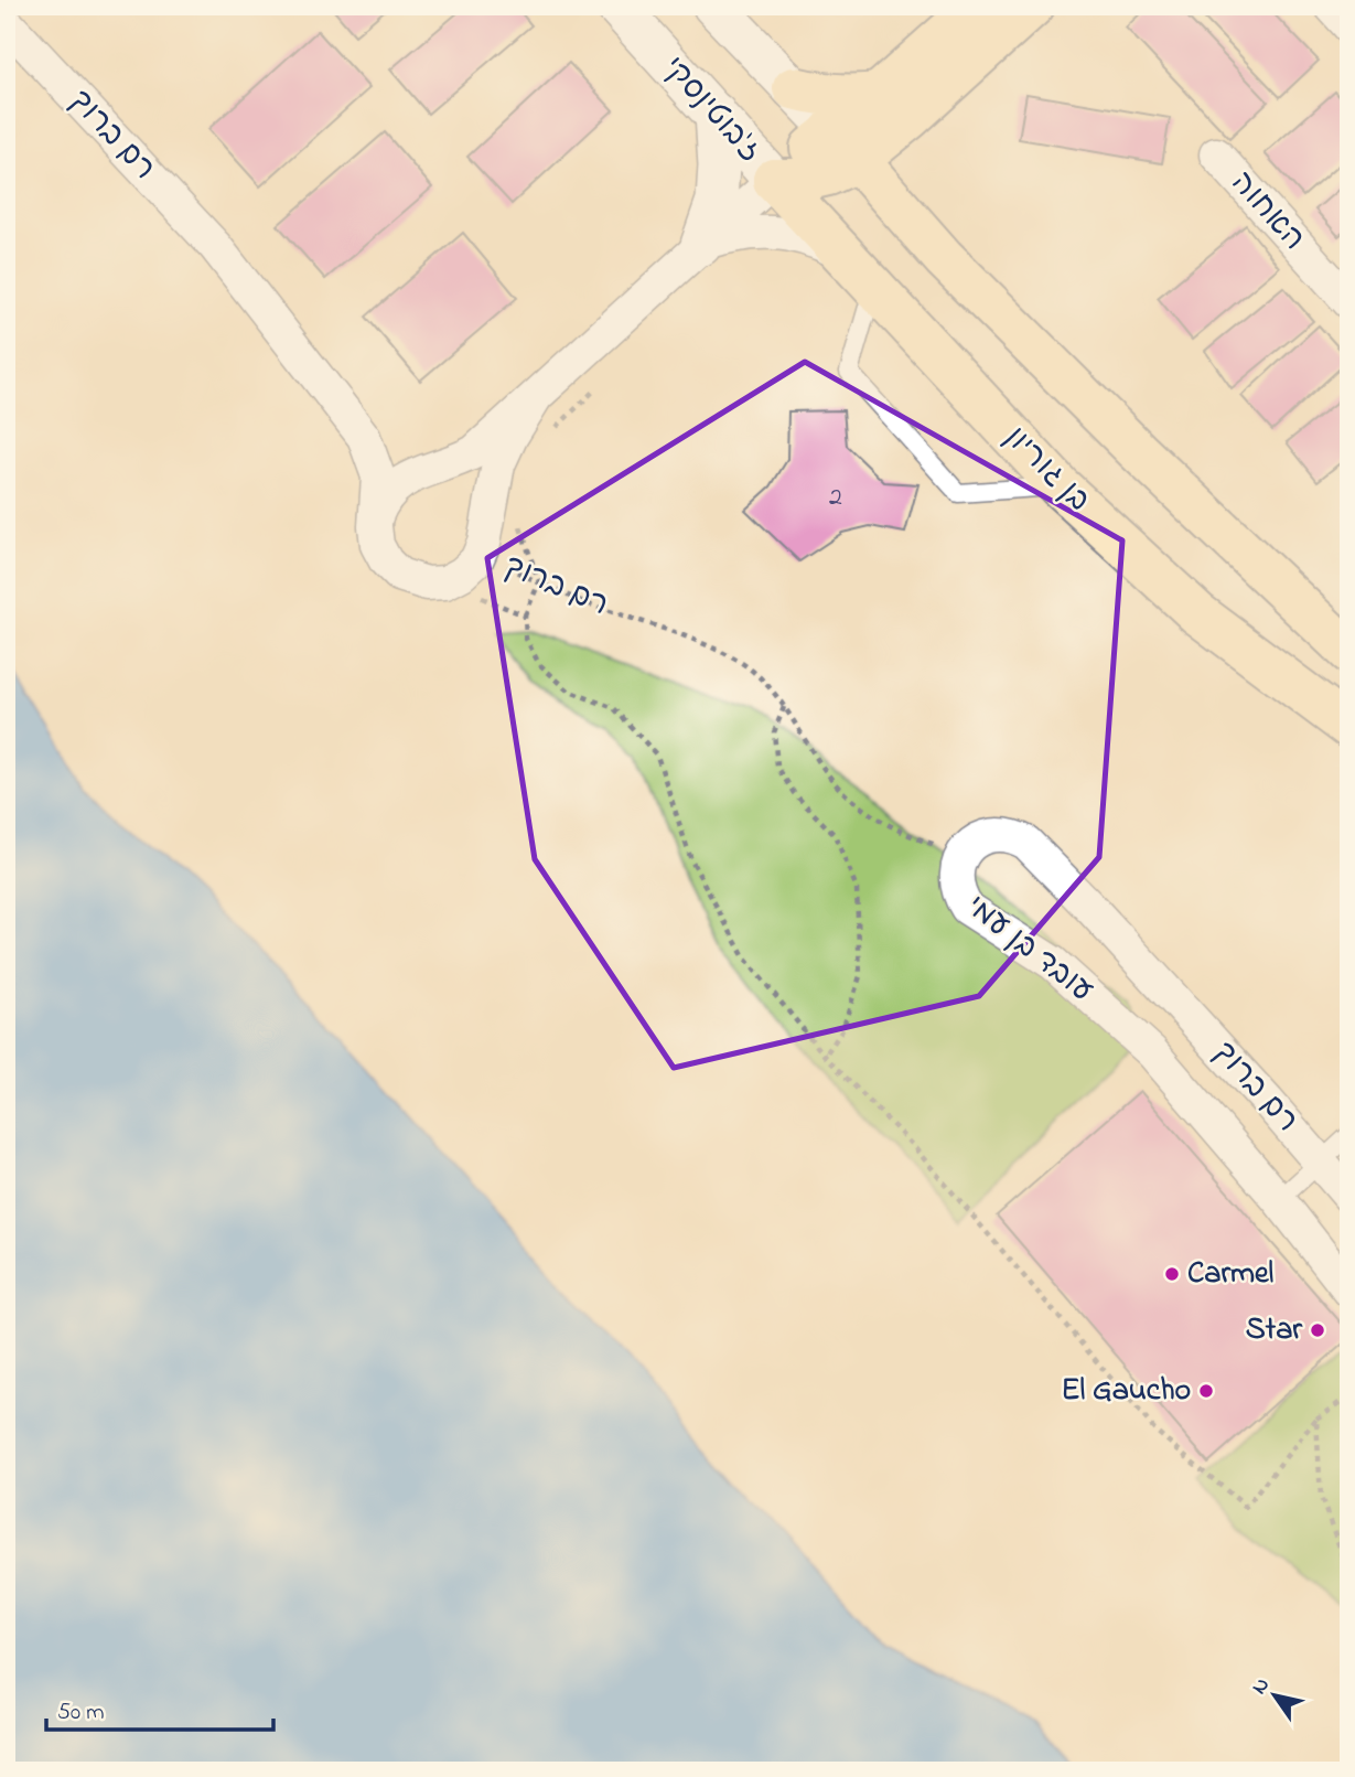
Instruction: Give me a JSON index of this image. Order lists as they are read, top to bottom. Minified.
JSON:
{"streets":{"main road":["בן גוריון"],"street":["ז'בוטינסקי","רם ברוך","האחוה","עובד בן עמי"]},"crossings":[["ז'בוטינסקי","בן גוריון"],["רם ברוך","עובד בן עמי"]],"places":["Carmel","Star","El Gaucho"],"house_numbers":["2"],"scale_bar":"50 m","north":"top left"}
